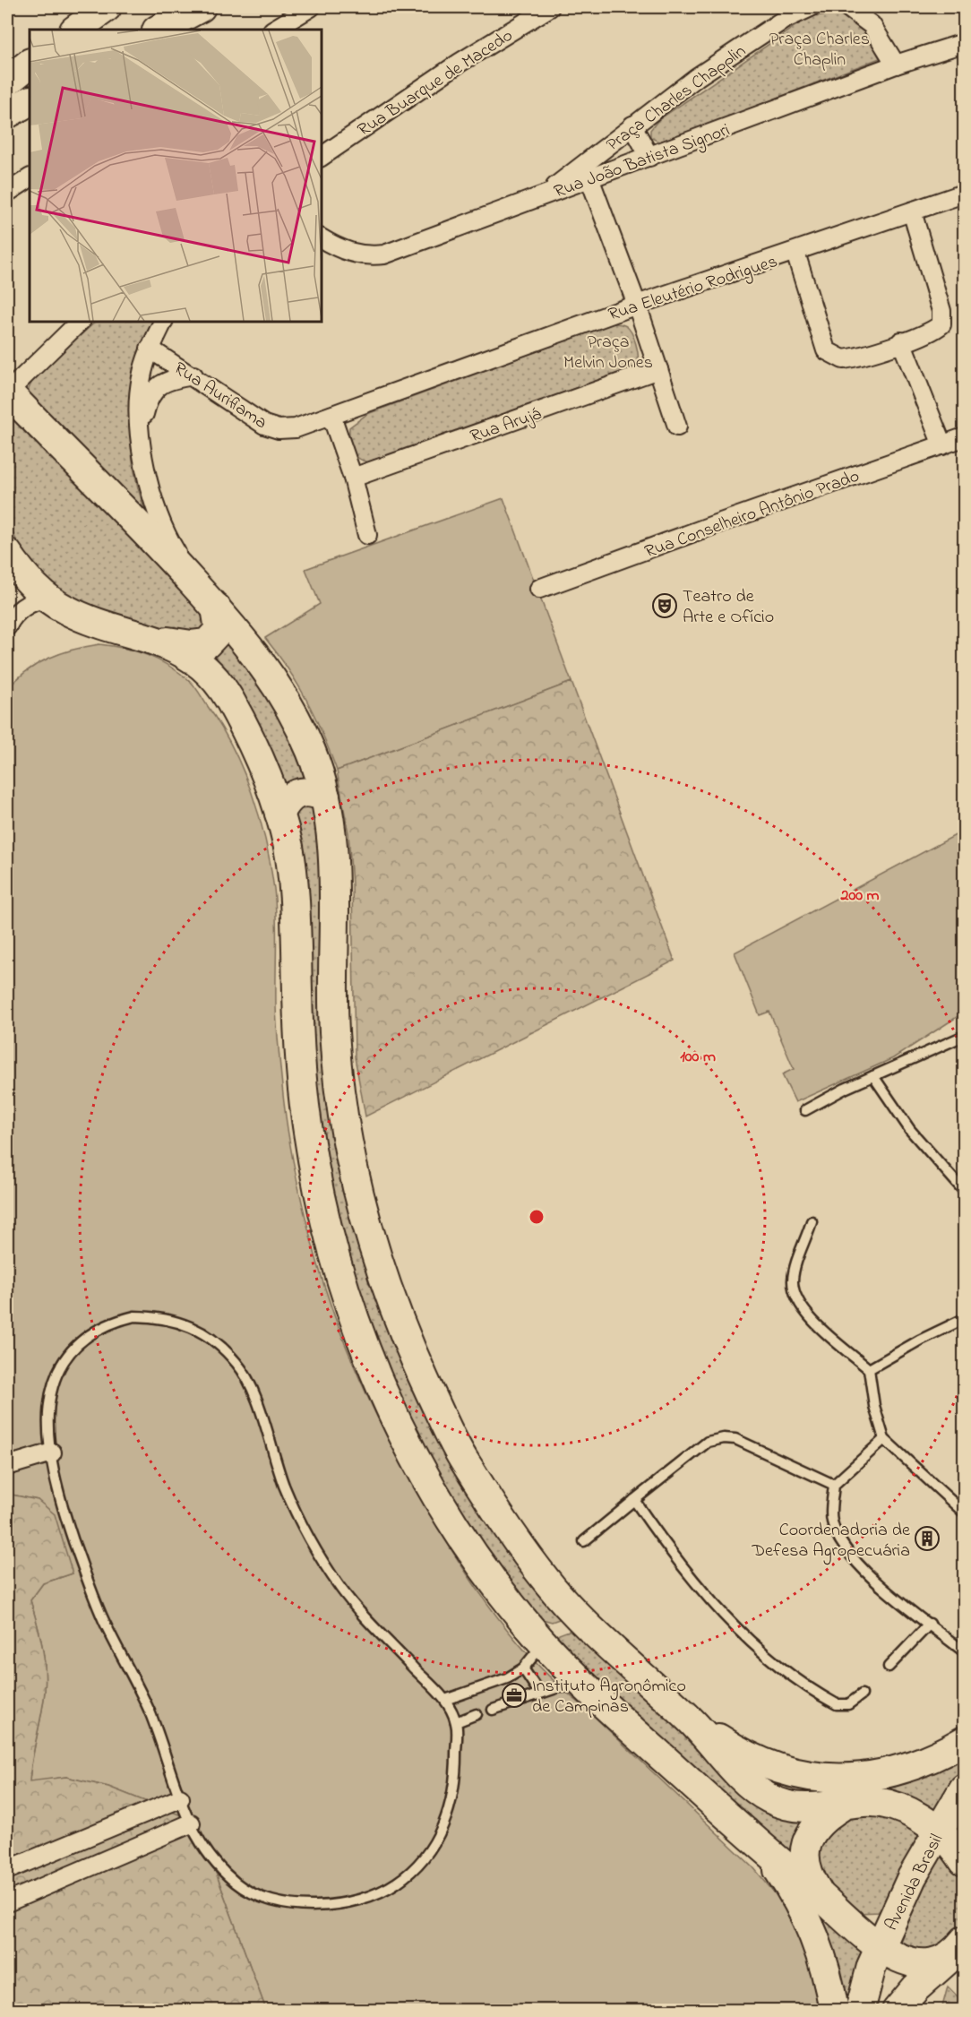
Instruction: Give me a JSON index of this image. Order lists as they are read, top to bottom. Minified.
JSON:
{"streets":{"main road":["Avenida Brasil"],"street":["Rua Buarque de Macedo","Praça Charles Chapplin","Rua João Batista Signori","Rua Eleutério Rodrigues","Rua Auriflama","Rua Arujá","Rua Conselheiro Antônio Prado"]},"crossings":[["Praça Charles Chapplin","Rua João Batista Signori"],["Rua Eleutério Rodrigues","Rua Auriflama"]],"parks":["Praça Charles Chaplin","Praça Melvin Jones"],"places":{"theatre":["Teatro de Arte e Ofício"],"building":["Coordenadoria de Defesa Agropecuária"],"office":["Instituto Agronômico de Campinas"]},"rings":["200 m","100 m"]}
